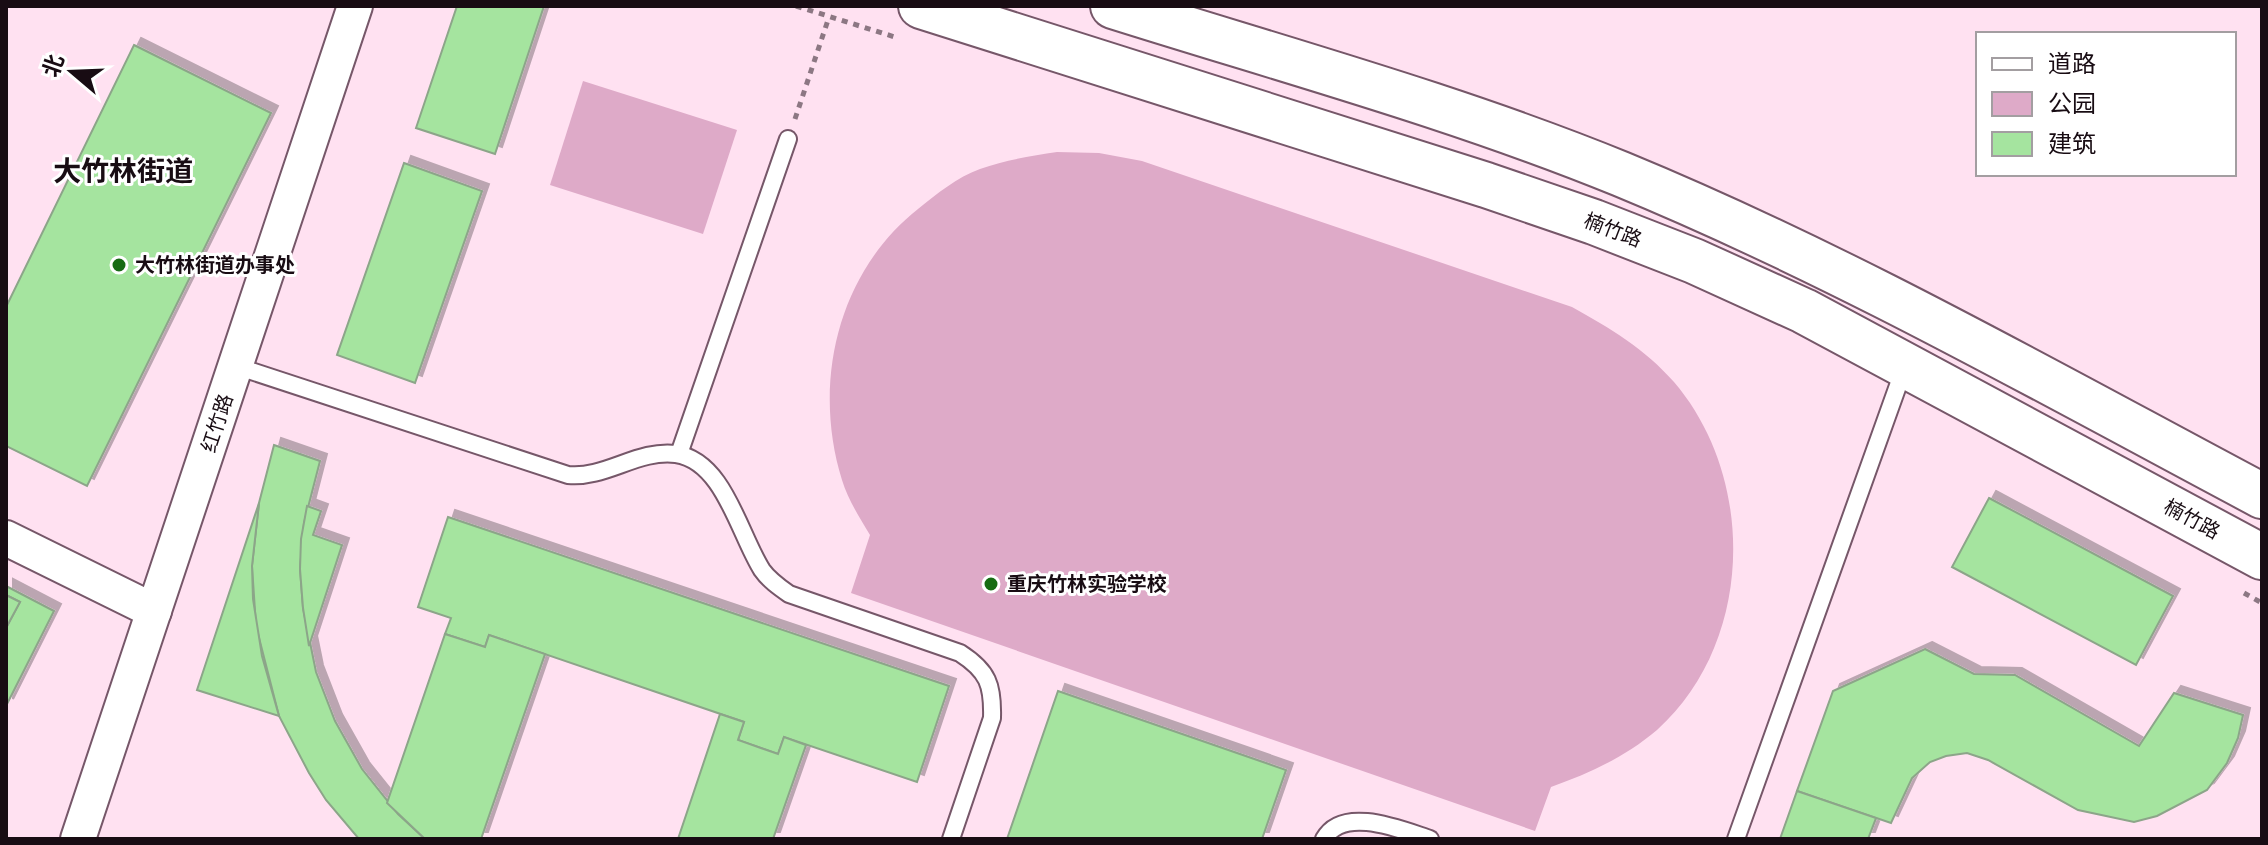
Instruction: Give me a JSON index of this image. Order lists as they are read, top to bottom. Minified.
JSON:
{"streets":{"main road":["楠竹路"],"street":["红竹路"]},"districts":["大竹林街道"],"places":["大竹林街道办事处","重庆竹林实验学校"],"legend":["道路","公园","建筑"],"north":"left"}
